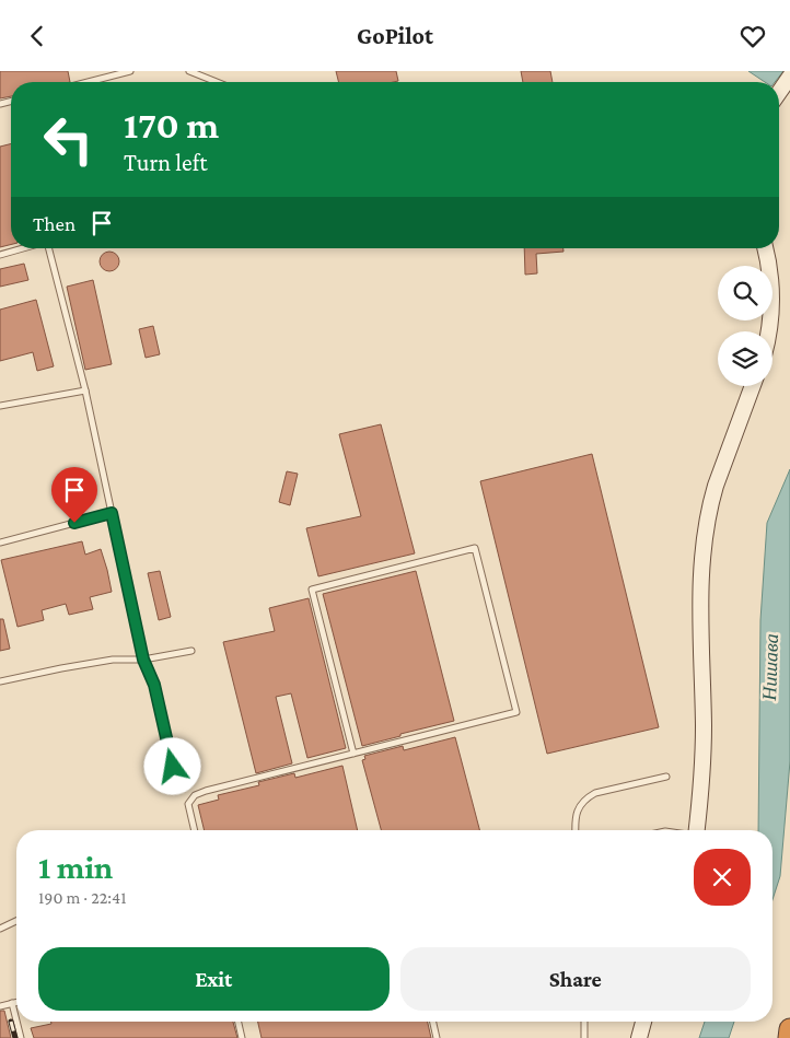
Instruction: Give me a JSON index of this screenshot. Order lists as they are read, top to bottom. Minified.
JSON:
{"water":["Нишава"],"page":{"header":"GoPilot","turn":["170 m","Turn left"],"then":"Then","heading":["1 min","190 m · 22:41"],"buttons":["Exit","Share"]}}
